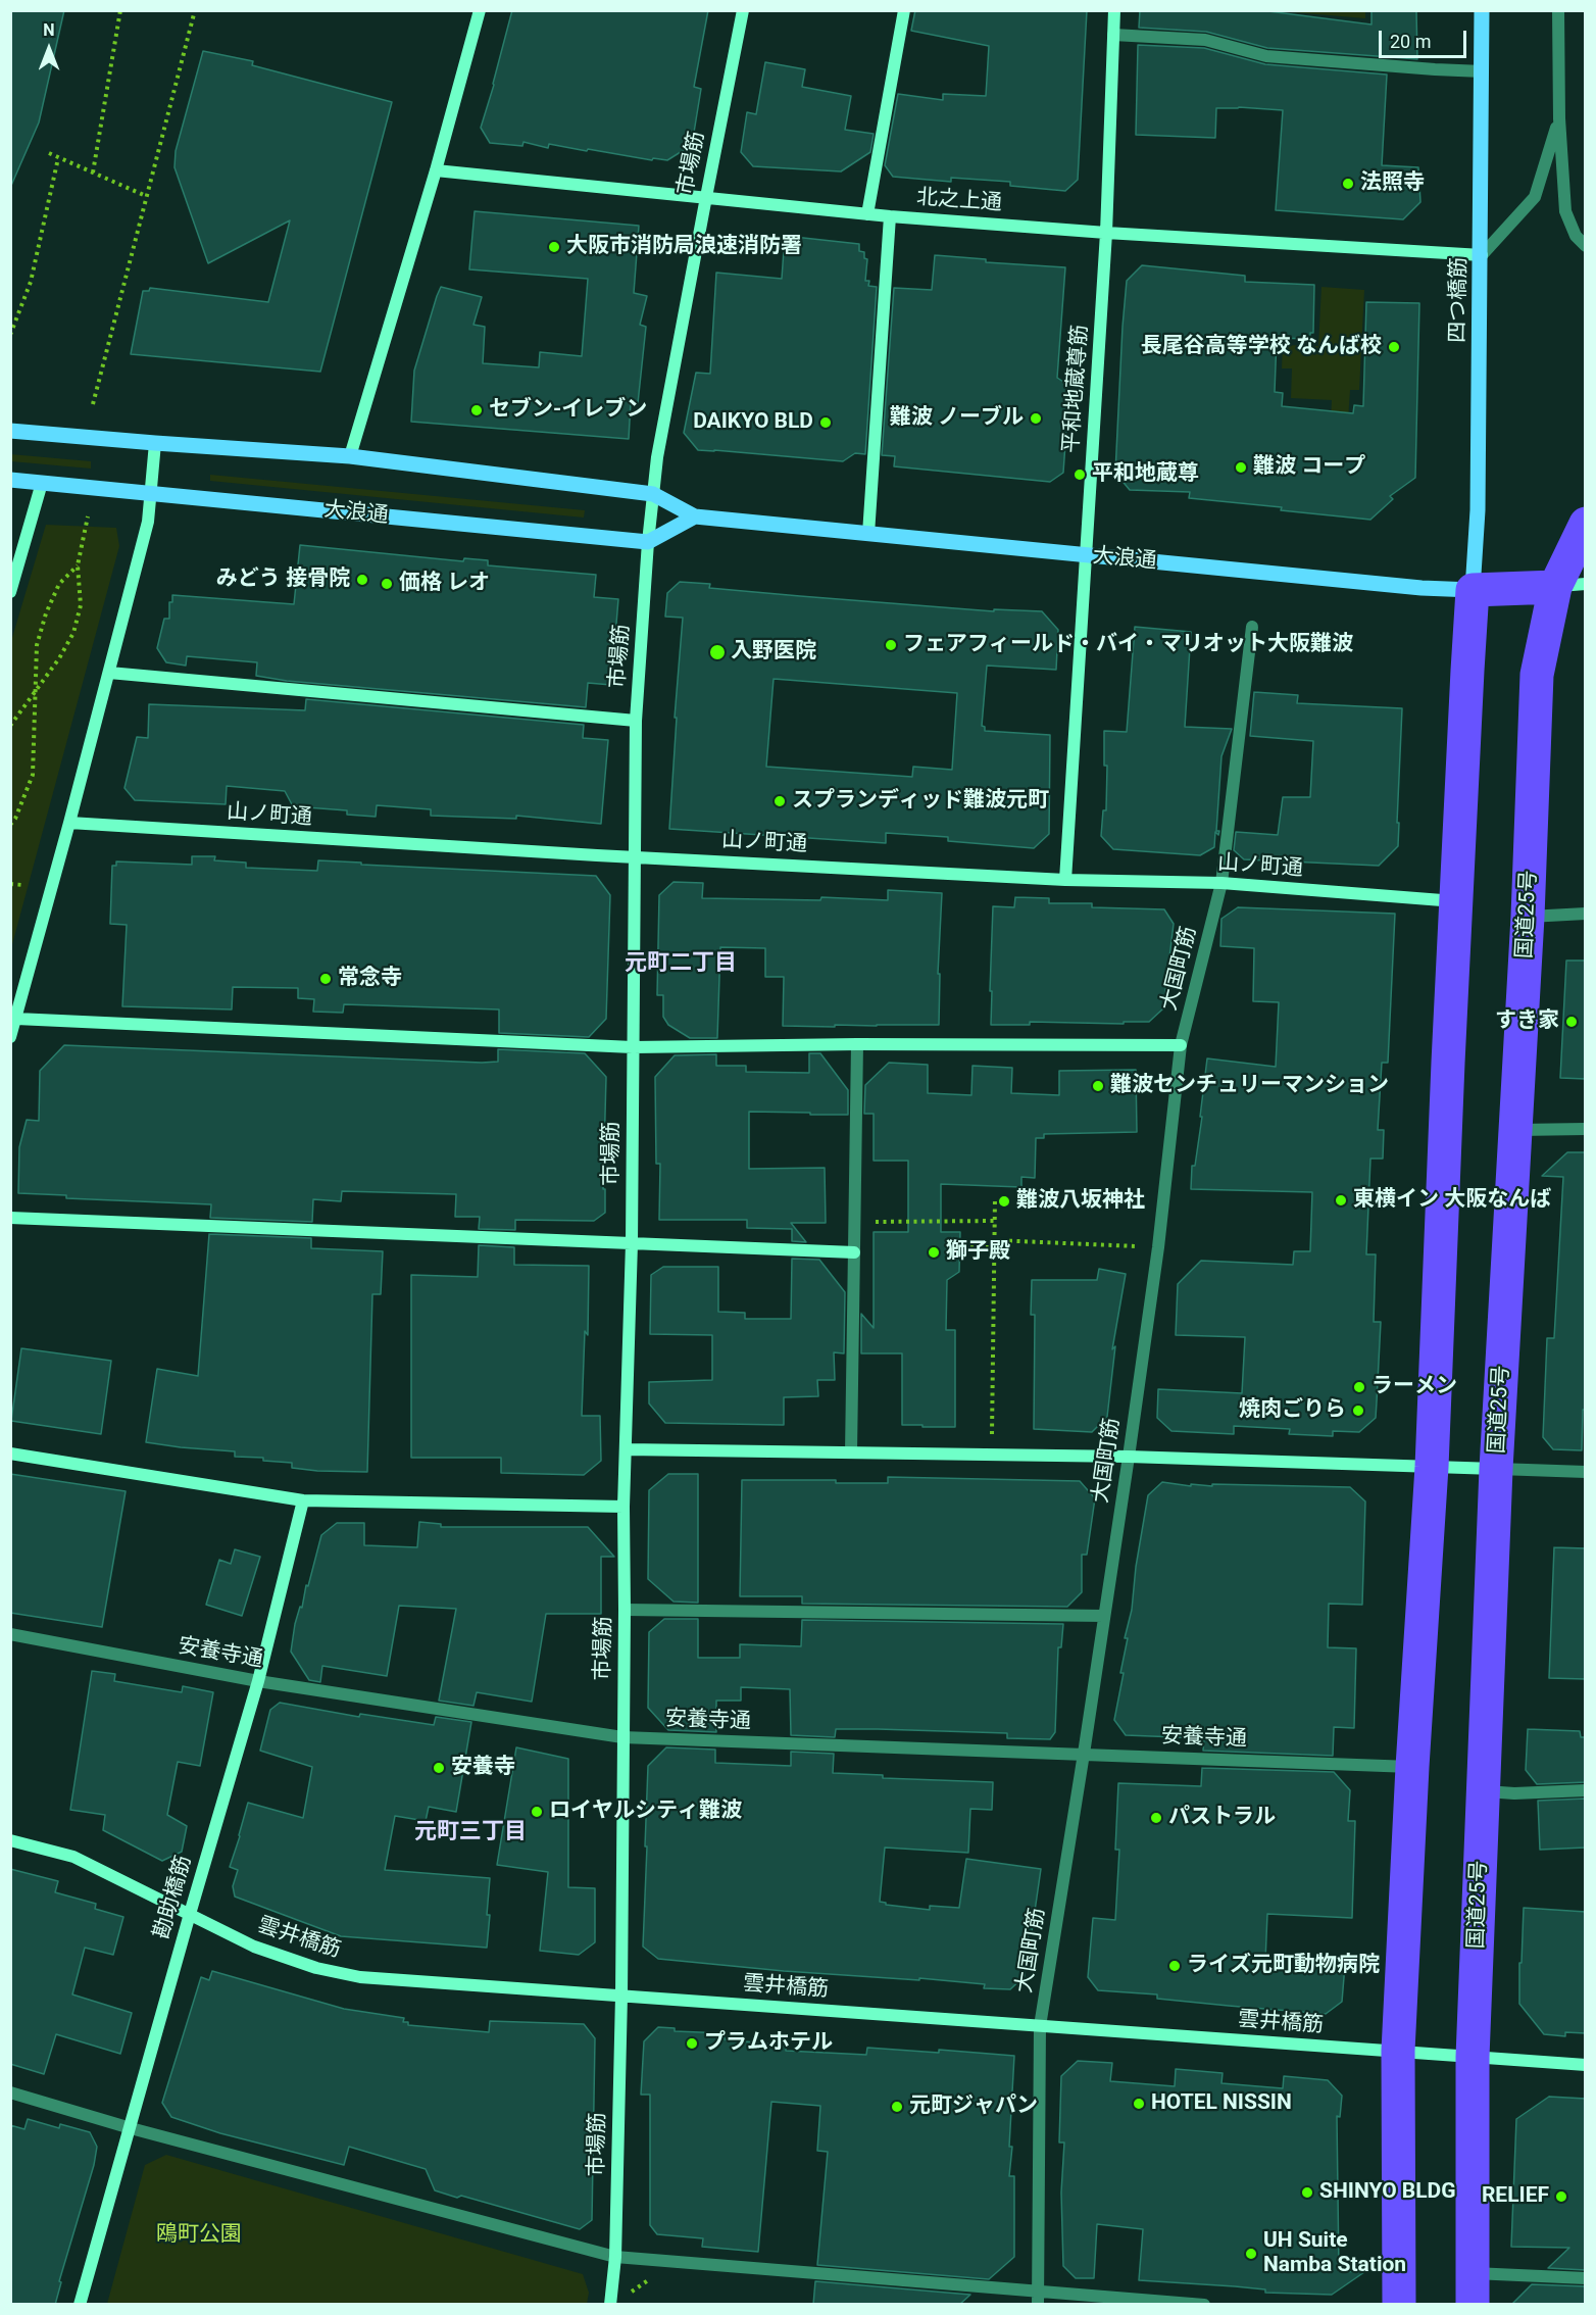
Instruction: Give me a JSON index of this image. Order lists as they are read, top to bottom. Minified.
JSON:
{"streets":{"highway":["大浪通","国道25号"],"main road":["四つ橋筋"],"street":["市場筋","北之上通","平和地蔵尊筋","山ノ町通","大国町筋","安養寺通","勘助橋筋","雲井橋筋"]},"crossings":[["市場筋","北之上通"],["市場筋","大浪通"],["市場筋","山ノ町通"],["市場筋","安養寺通"],["市場筋","雲井橋筋"],["北之上通","四つ橋筋"],["北之上通","平和地蔵尊筋"],["四つ橋筋","大浪通"],["平和地蔵尊筋","大浪通"],["平和地蔵尊筋","山ノ町通"],["大浪通","国道25号"],["山ノ町通","大国町筋"],["国道25号","雲井橋筋"],["大国町筋","安養寺通"],["大国町筋","雲井橋筋"],["安養寺通","勘助橋筋"],["勘助橋筋","雲井橋筋"]],"districts":["元町二丁目","元町三丁目"],"parks":["鴎町公園"],"places":["法照寺","大阪市消防局浪速消防署","長尾谷高等学校 なんば校","セブン-イレブン","難波 ノーブル","DAIKYO BLD","難波 コープ","平和地蔵尊","みどう 接骨院","価格 レオ","フェアフィールド・バイ・マリオット大阪難波","入野医院","スプランディッド難波元町","常念寺","すき家","難波センチュリーマンション","東横イン 大阪なんば","難波八坂神社","獅子殿","ラーメン","焼肉ごりら","安養寺","ロイヤルシティ難波","パストラル","ライズ元町動物病院","プラムホテル","HOTEL NISSIN","元町ジャパン","SHINYO BLDG","RELIEF","UH Suite Namba Station"],"scale_bar":"20 m","north":"top"}
